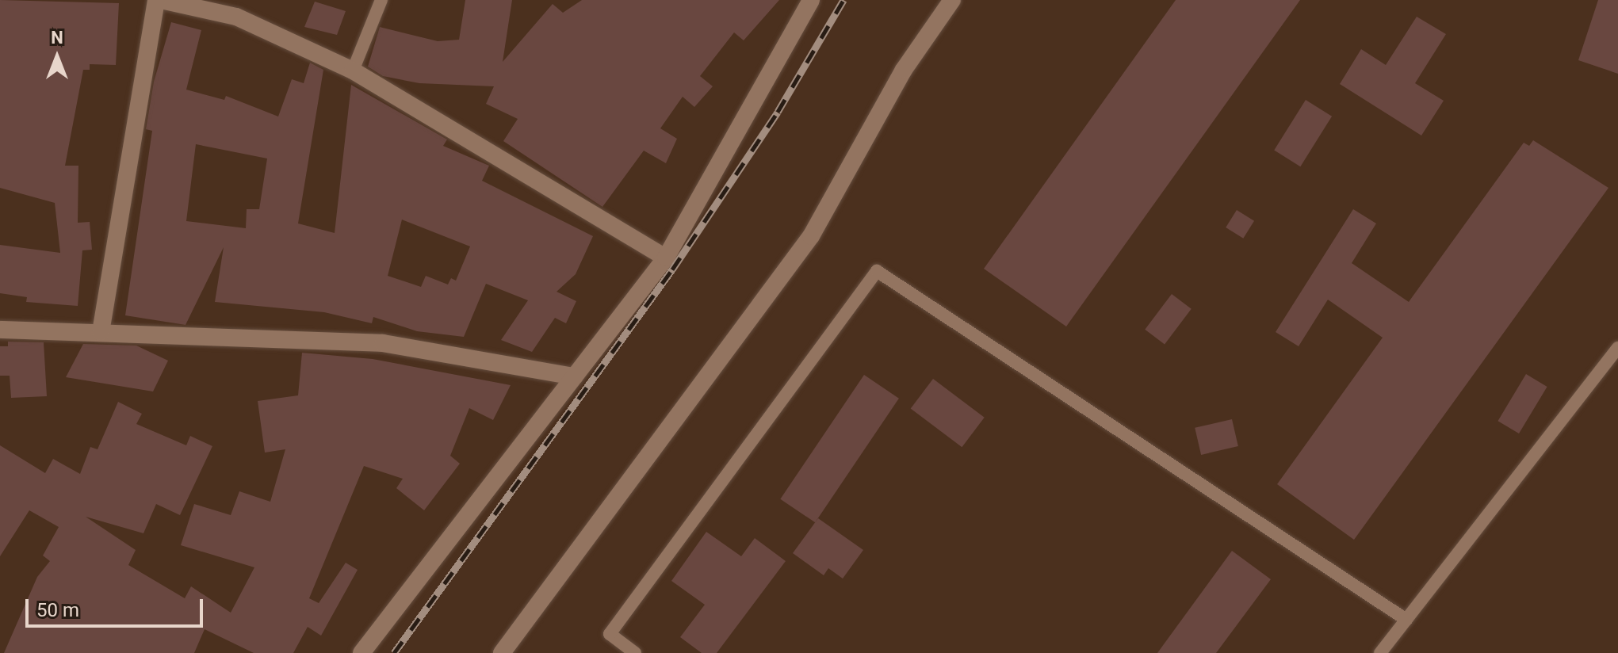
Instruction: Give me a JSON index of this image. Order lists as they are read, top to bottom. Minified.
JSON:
{"scale_bar":"50 m","north":"top"}
